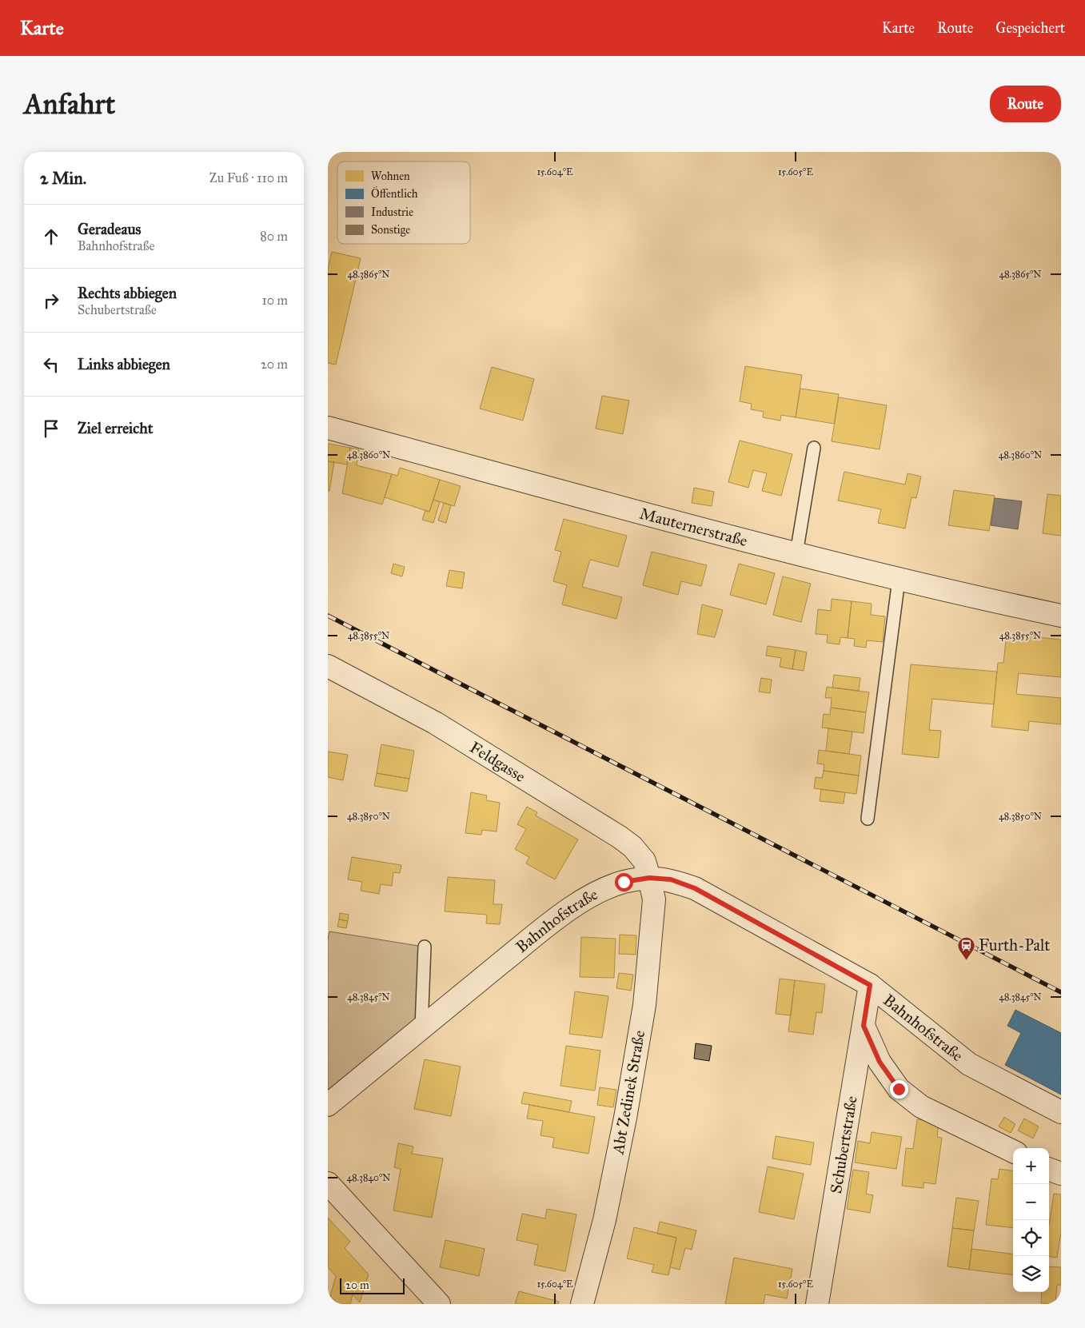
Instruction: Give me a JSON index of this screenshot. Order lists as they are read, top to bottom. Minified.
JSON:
{"streets":{"street":["Mauternerstraße","Feldgasse","Bahnhofstraße","Abt Zedinek Straße","Schubertstraße"]},"crossings":[["Feldgasse","Bahnhofstraße"],["Feldgasse","Abt Zedinek Straße"],["Bahnhofstraße","Abt Zedinek Straße"],["Bahnhofstraße","Schubertstraße"]],"places":{"station":["Furth-Palt"]},"legend":["Wohnen","Öffentlich","Industrie","Sonstige"],"scale_bar":"20 m","page":{"header":"Karte","nav":["Karte","Route","Gespeichert"],"buttons":"Route","title":"Anfahrt","heading":["2 Min.","Zu Fuß · 110 m"],"list":[["Geradeaus","Bahnhofstraße","80 m"],["Rechts abbiegen","Schubertstraße","10 m"],["Links abbiegen","20 m"],"Ziel erreicht"],"map_buttons":["+","−"],"scale":"20 m"},"coordinates":["15.604°E","15.605°E","48.3865°N","48.3860°N","48.3855°N","48.3850°N","48.3845°N","48.3840°N"]}
